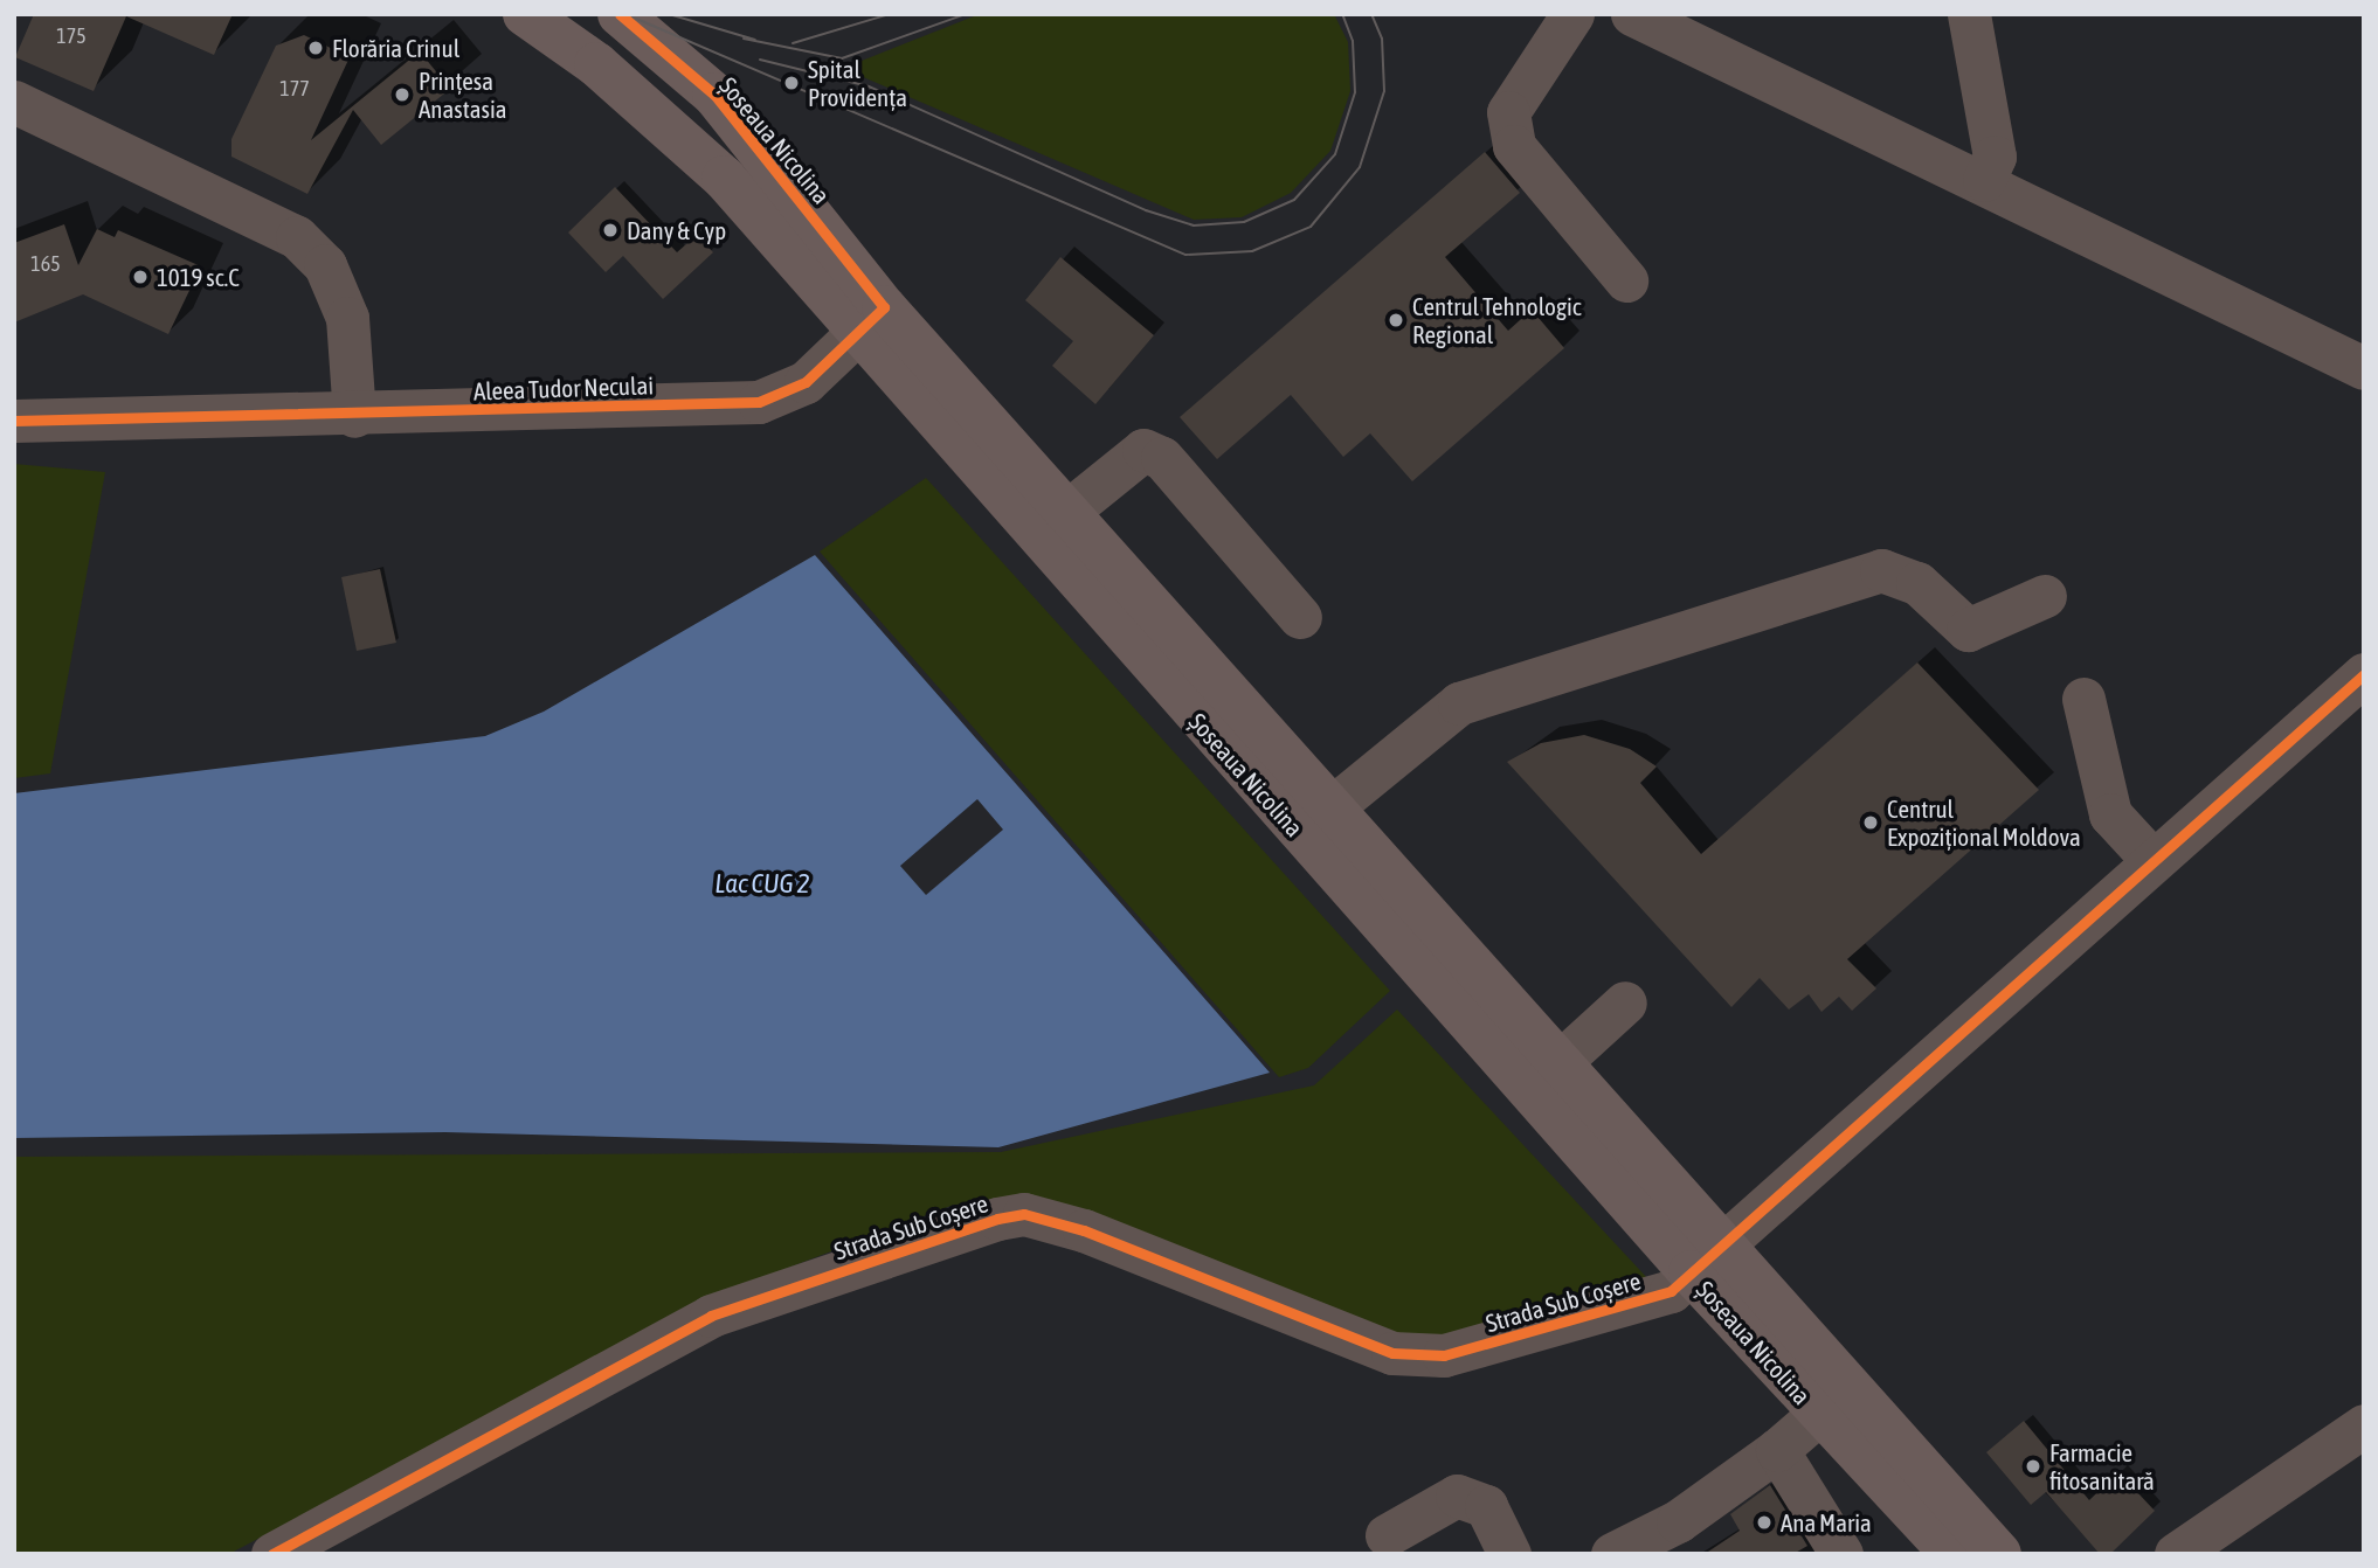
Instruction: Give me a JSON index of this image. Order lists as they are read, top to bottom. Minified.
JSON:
{"streets":{"main road":["Șoseaua Nicolina"],"street":["Aleea Tudor Neculai","Strada Sub Coșere"]},"crossings":[["Șoseaua Nicolina","Aleea Tudor Neculai"],["Șoseaua Nicolina","Strada Sub Coșere"]],"water":["Lac CUG 2"],"places":["Florăria Crinul","Spital Providența","Prințesa Anastasia","Dany & Cyp","1019 sc.C","Centrul Tehnologic Regional","Centrul Expozițional Moldova","Farmacie fitosanitară","Ana Maria"],"house_numbers":["175","177","165"]}
